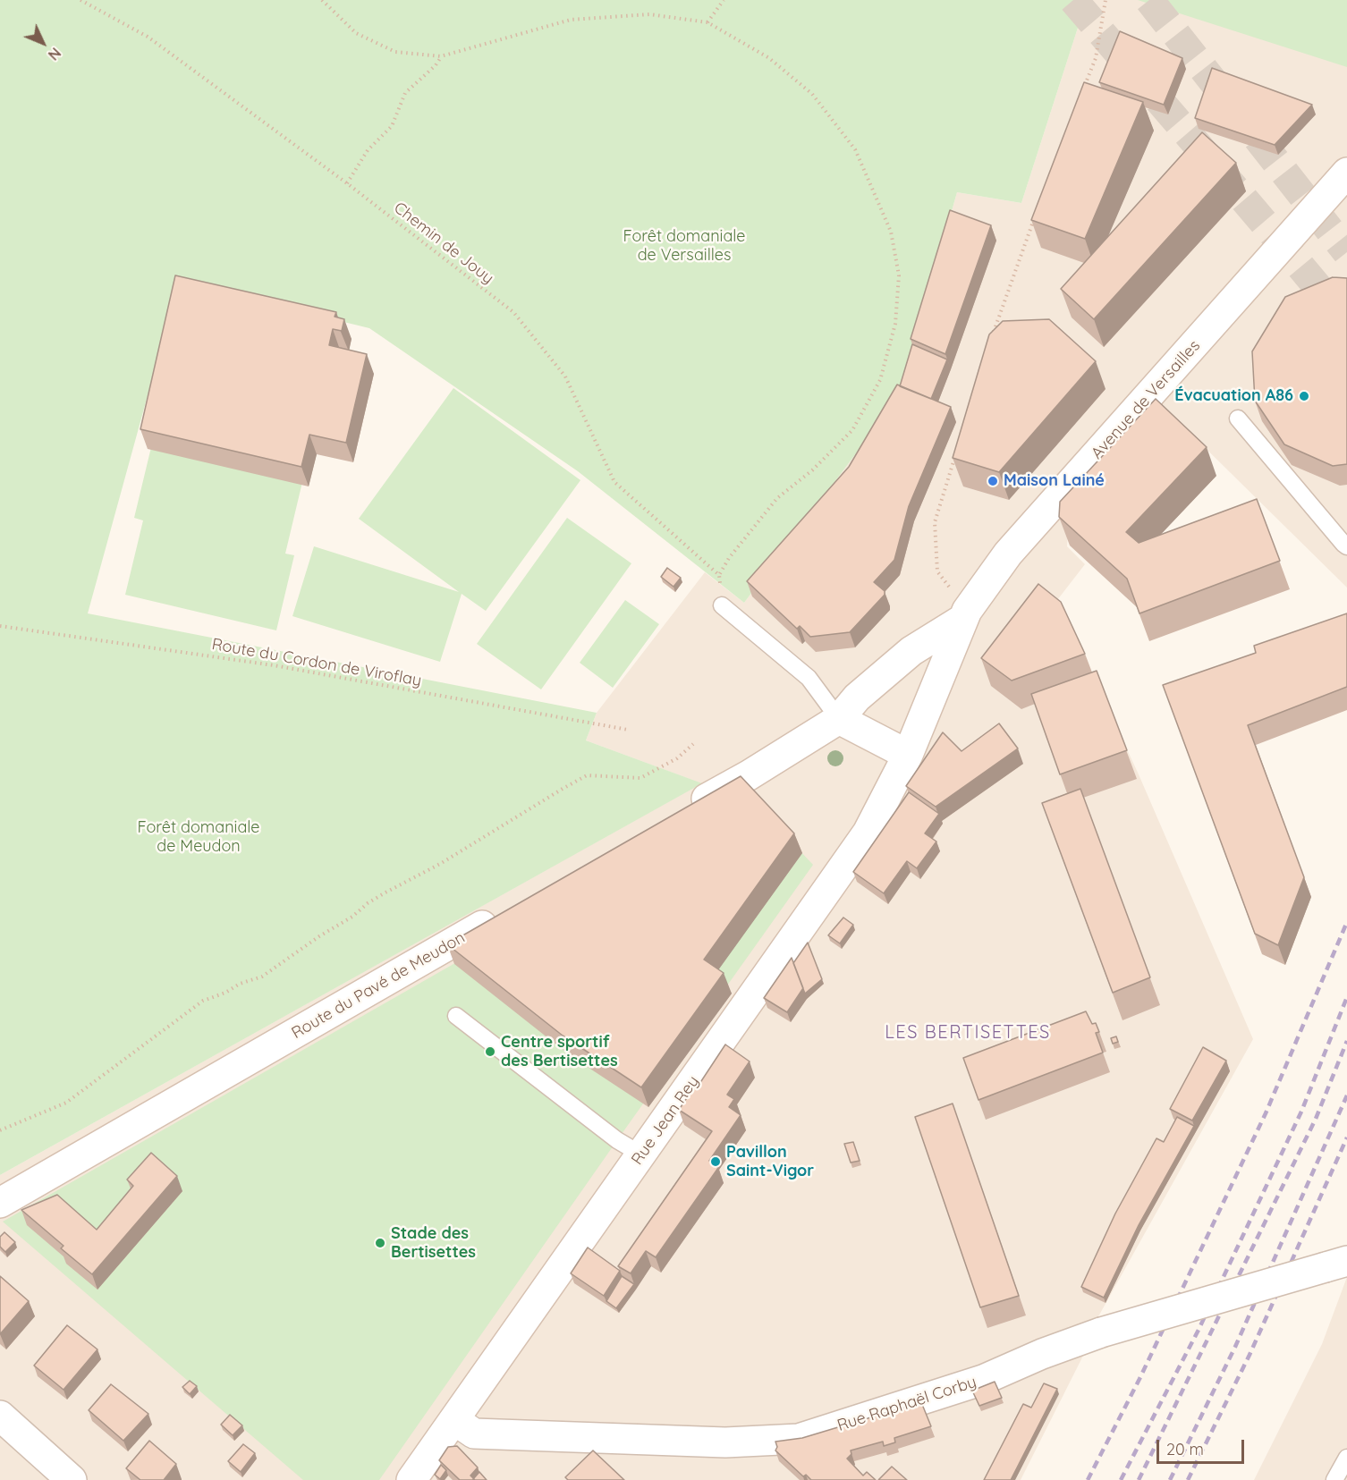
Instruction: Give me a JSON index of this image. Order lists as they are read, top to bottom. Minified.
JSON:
{"streets":{"street":["Avenue de Versailles","Route du Pavé de Meudon","Rue Jean Rey","Rue Raphaël Corby"],"path":["Chemin de Jouy","Route du Cordon de Viroflay"]},"crossings":[["Avenue de Versailles","Rue Jean Rey"],["Rue Jean Rey","Rue Raphaël Corby"]],"districts":["LES BERTISETTES"],"parks":["Forêt domaniale de Versailles","Forêt domaniale de Meudon"],"places":["Évacuation A86","Maison Lainé","Centre sportif des Bertisettes","Pavillon Saint-Vigor","Stade des Bertisettes"],"scale_bar":"20 m","north":"bottom right"}
